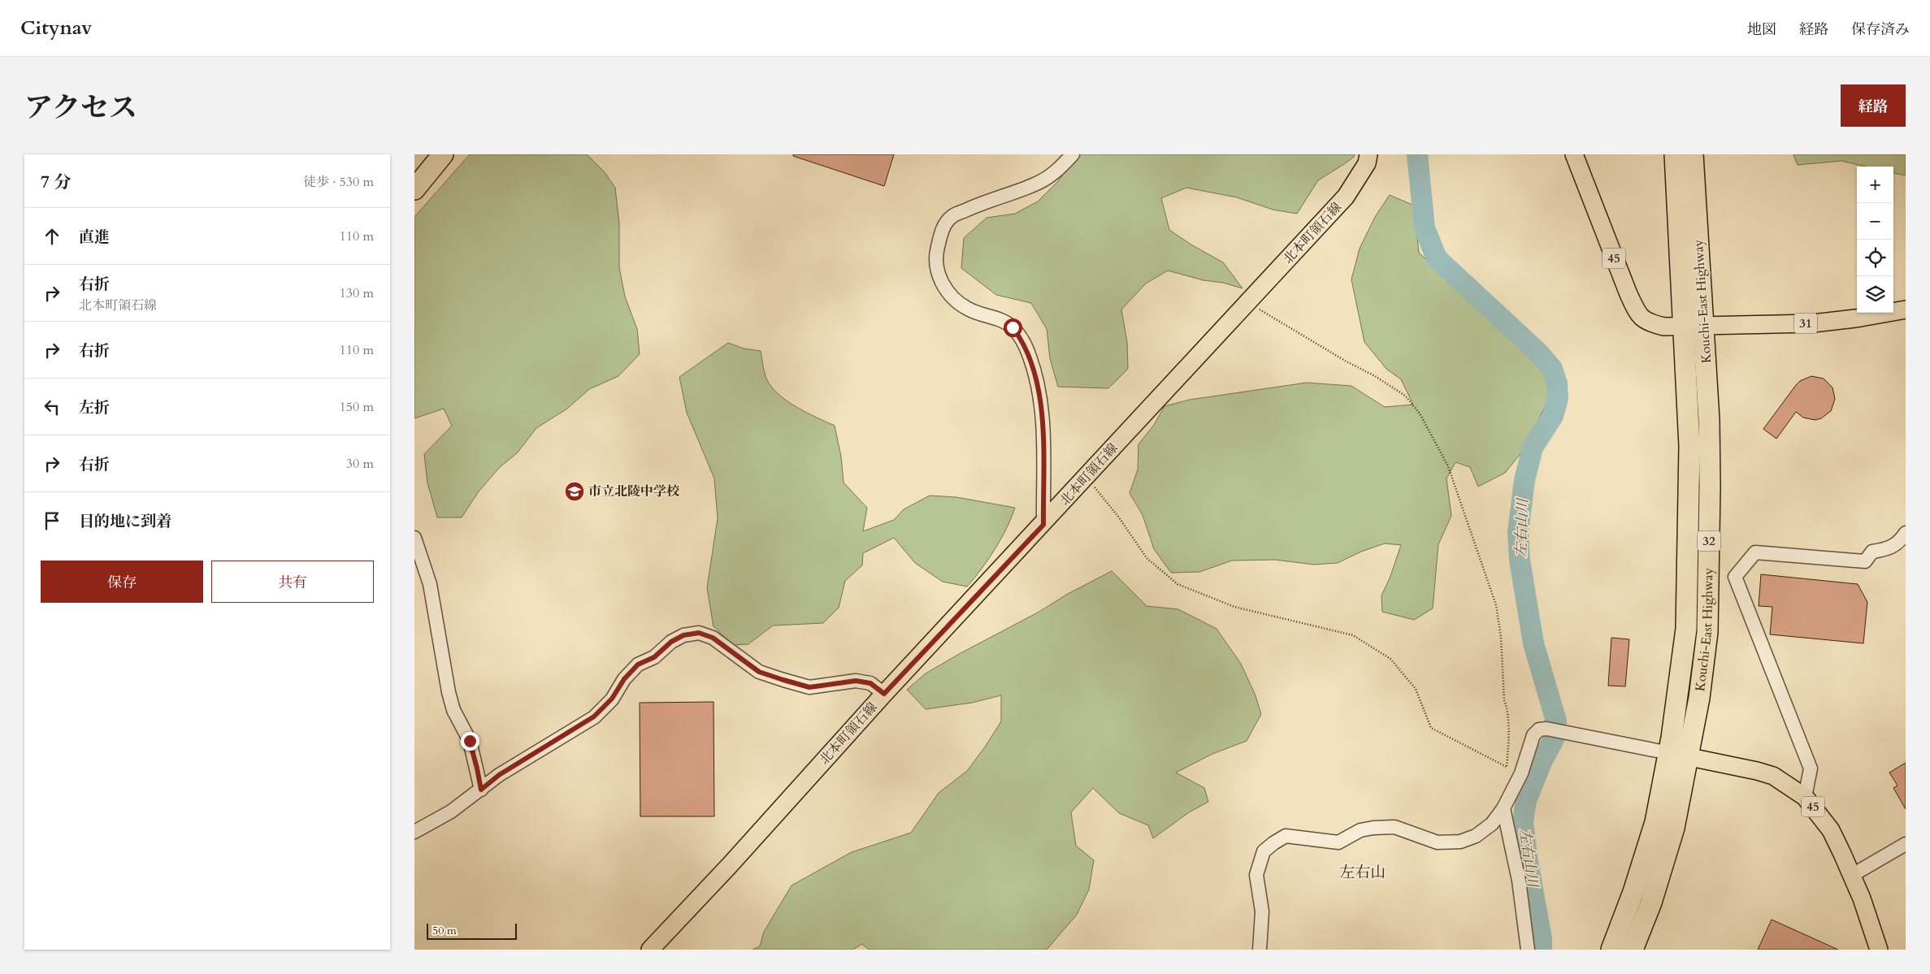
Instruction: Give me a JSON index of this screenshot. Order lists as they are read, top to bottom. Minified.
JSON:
{"streets":{"highway":["Kouchi-East Highway","32"],"main road":["北本町領石線","45","31"]},"crossings":[["45","Kouchi-East Highway"],["45","31"],["Kouchi-East Highway","31"]],"districts":["左右山"],"water":["左右山川"],"places":{"school or university":["市立北陵中学校"]},"scale_bar":"50 m","page":{"header":"Citynav","nav":["地図","経路","保存済み"],"title":"アクセス","buttons":["経路",["保存","共有"]],"heading":["7 分","徒歩 · 530 m"],"map_buttons":["+","−"],"list":[["直進","110 m"],["右折","北本町領石線","130 m"],["右折","110 m"],["左折","150 m"],["右折","30 m"],"目的地に到着"],"scale":"50 m"}}
